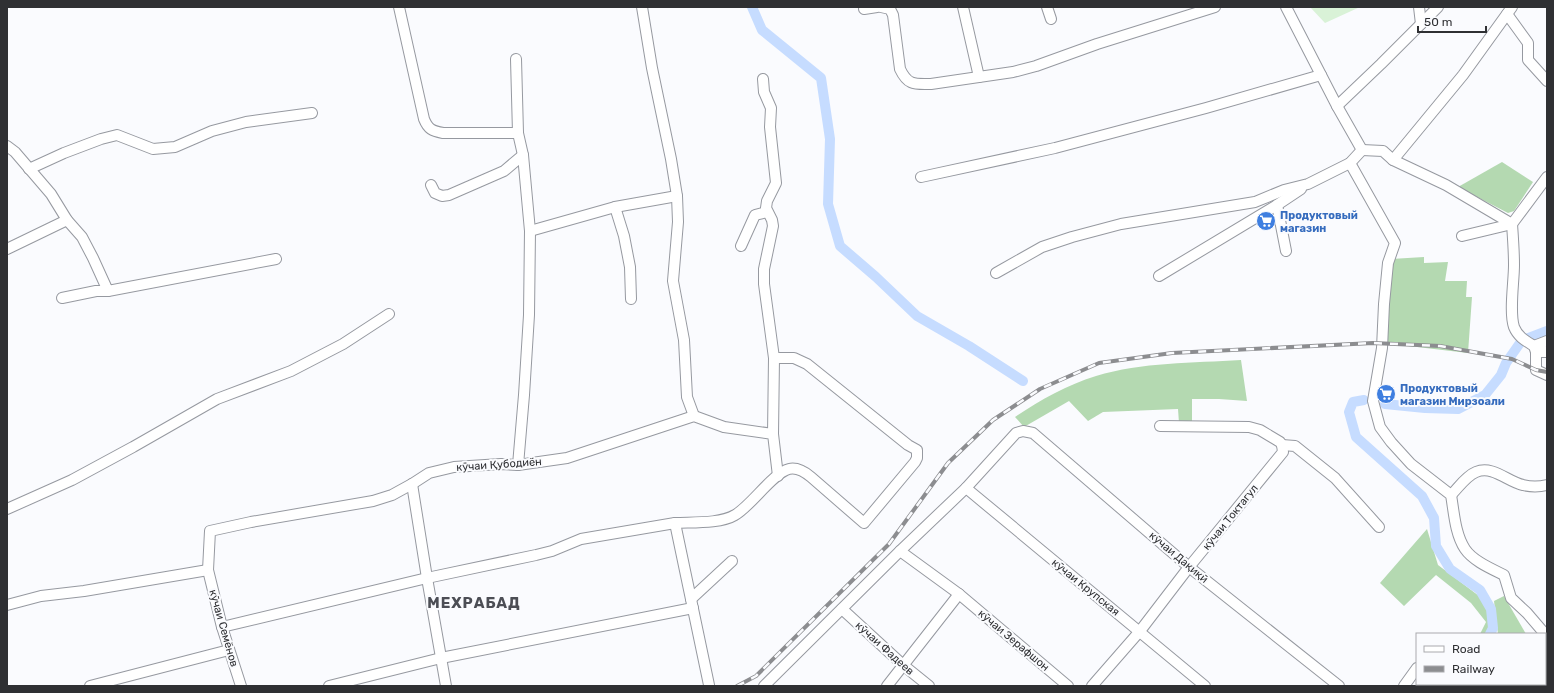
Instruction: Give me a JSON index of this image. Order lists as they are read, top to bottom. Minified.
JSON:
{"streets":{"street":["кӯчаи Қубодиён","кӯчаи Токтагул","кӯчаи Дақиқӣ","кӯчаи Крупская","кӯчаи Семёнов","кӯчаи Зерафшон","кӯчаи Фадеев"]},"crossings":[["кӯчаи Қубодиён","кӯчаи Семёнов"],["кӯчаи Токтагул","кӯчаи Дақиқӣ"],["кӯчаи Токтагул","кӯчаи Крупская"],["кӯчаи Дақиқӣ","кӯчаи Крупская"]],"districts":["МЕХРАБАД"],"places":{"supermarket":["Продуктовый магазин","Продуктовый магазин Мирзоали"]},"legend":["Road","Railway"],"scale_bar":"50 m"}
